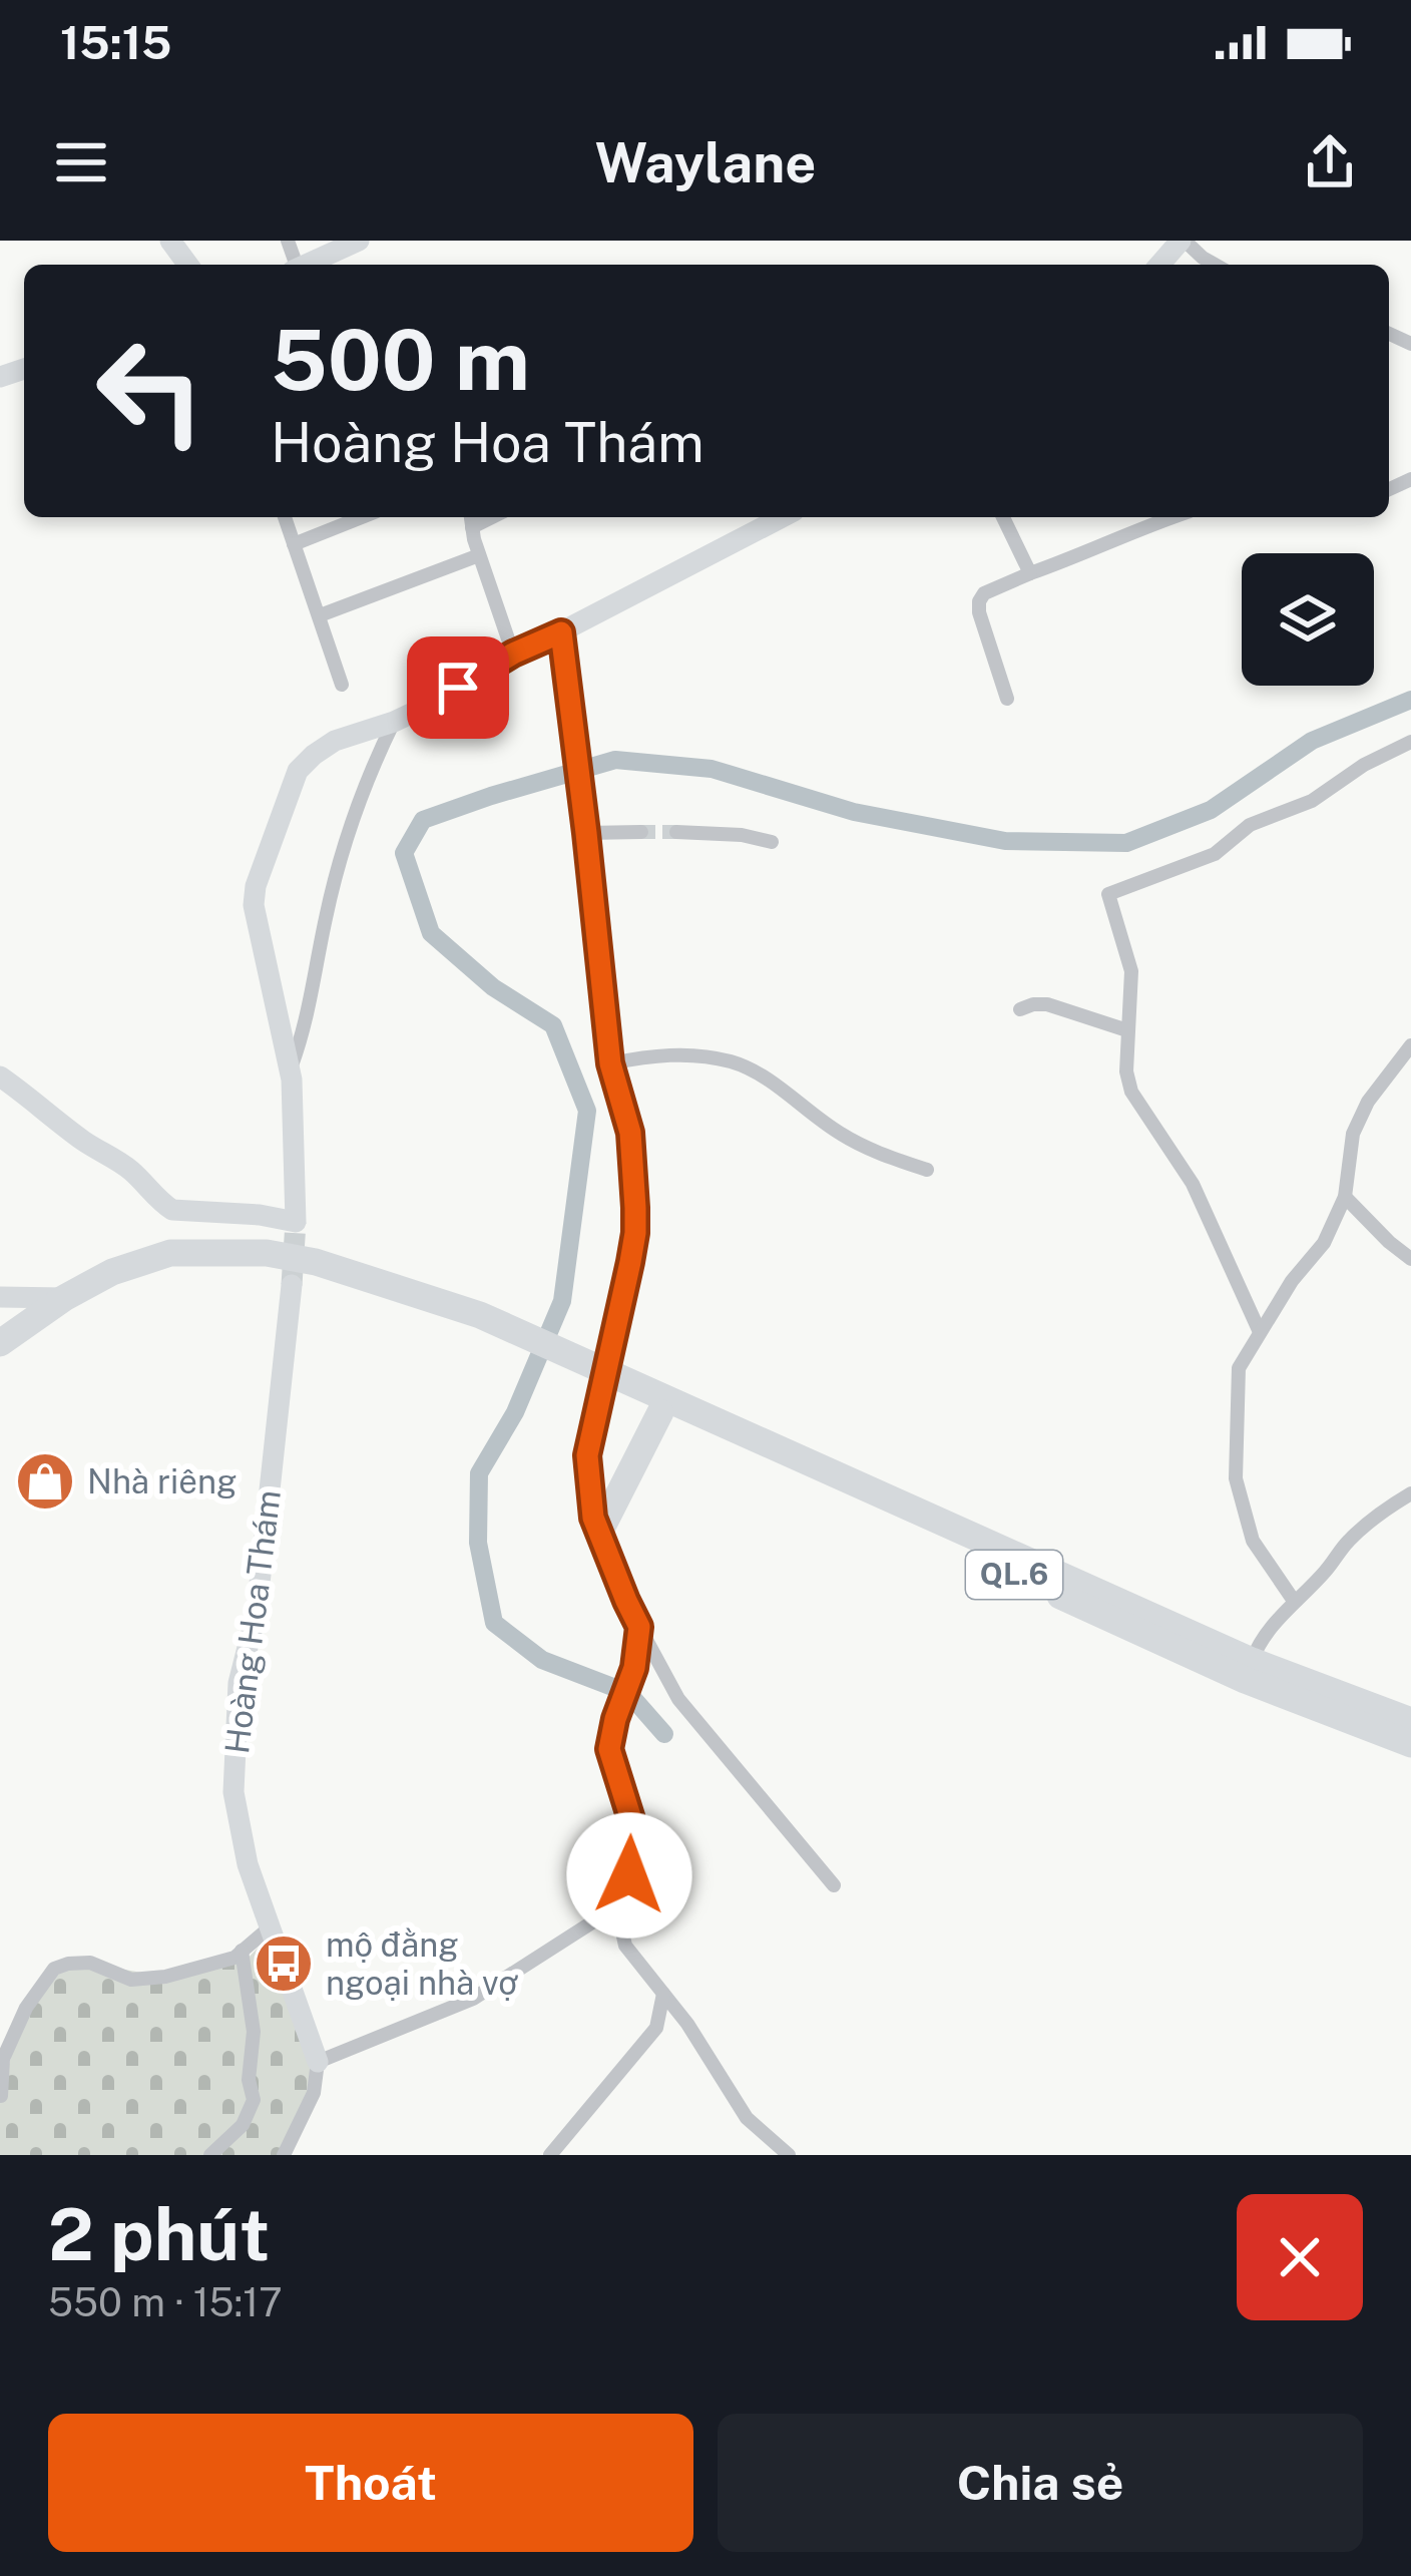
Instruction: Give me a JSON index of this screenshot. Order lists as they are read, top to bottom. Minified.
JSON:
{"streets":{"highway":["QL.6"],"street":["Hoàng Hoa Thám"]},"places":{"shop":["Nhà riêng"],"bus stop":["mộ đằng ngoại nhà vợ"]},"page":{"status":"15:15","header":"Waylane","turn":["500 m","Hoàng Hoa Thám"],"heading":["2 phút","550 m · 15:17"],"buttons":["Thoát","Chia sẻ"]}}
